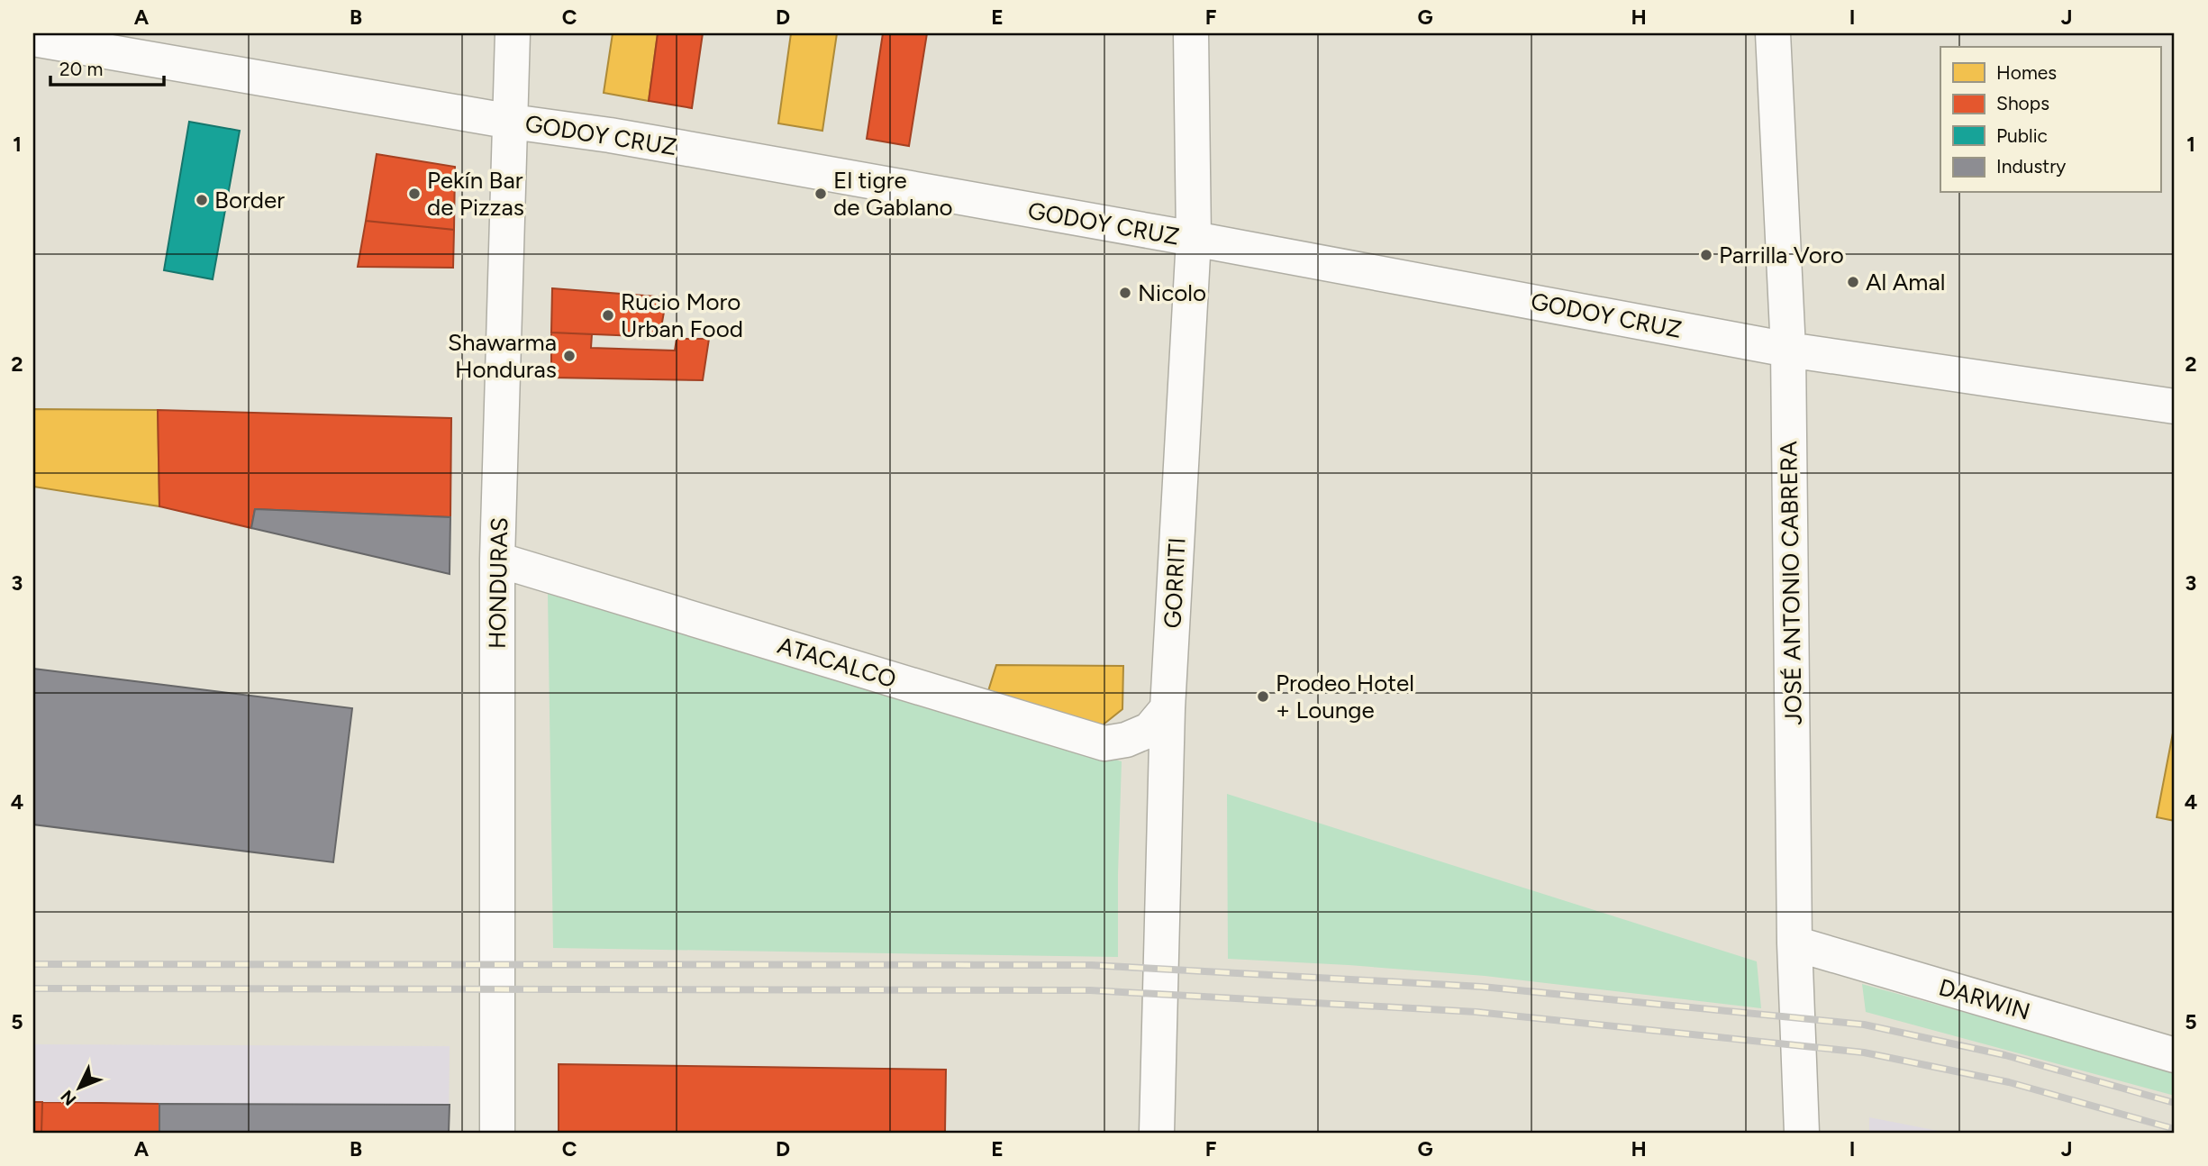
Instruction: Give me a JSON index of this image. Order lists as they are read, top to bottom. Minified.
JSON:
{"streets":{"street":["GODOY CRUZ","HONDURAS","GORRITI","JOSÉ ANTONIO CABRERA","ATACALCO","DARWIN"]},"crossings":[["GODOY CRUZ","HONDURAS"],["GODOY CRUZ","GORRITI"],["GODOY CRUZ","JOSÉ ANTONIO CABRERA"],["HONDURAS","ATACALCO"],["GORRITI","ATACALCO"],["JOSÉ ANTONIO CABRERA","DARWIN"]],"places":["Pekín Bar de Pizzas","El tigre de Gablano","Border","Parrilla Voro","Al Amal","Nicolo","Rucio Moro Urban Food","Shawarma Honduras","Prodeo Hotel + Lounge"],"legend":["Homes","Shops","Public","Industry"],"scale_bar":"20 m","north":"bottom left","grid":{"columns":["A","B","C","D","E","F","G","H","I","J"],"rows":["1","2","3","4","5"]}}
